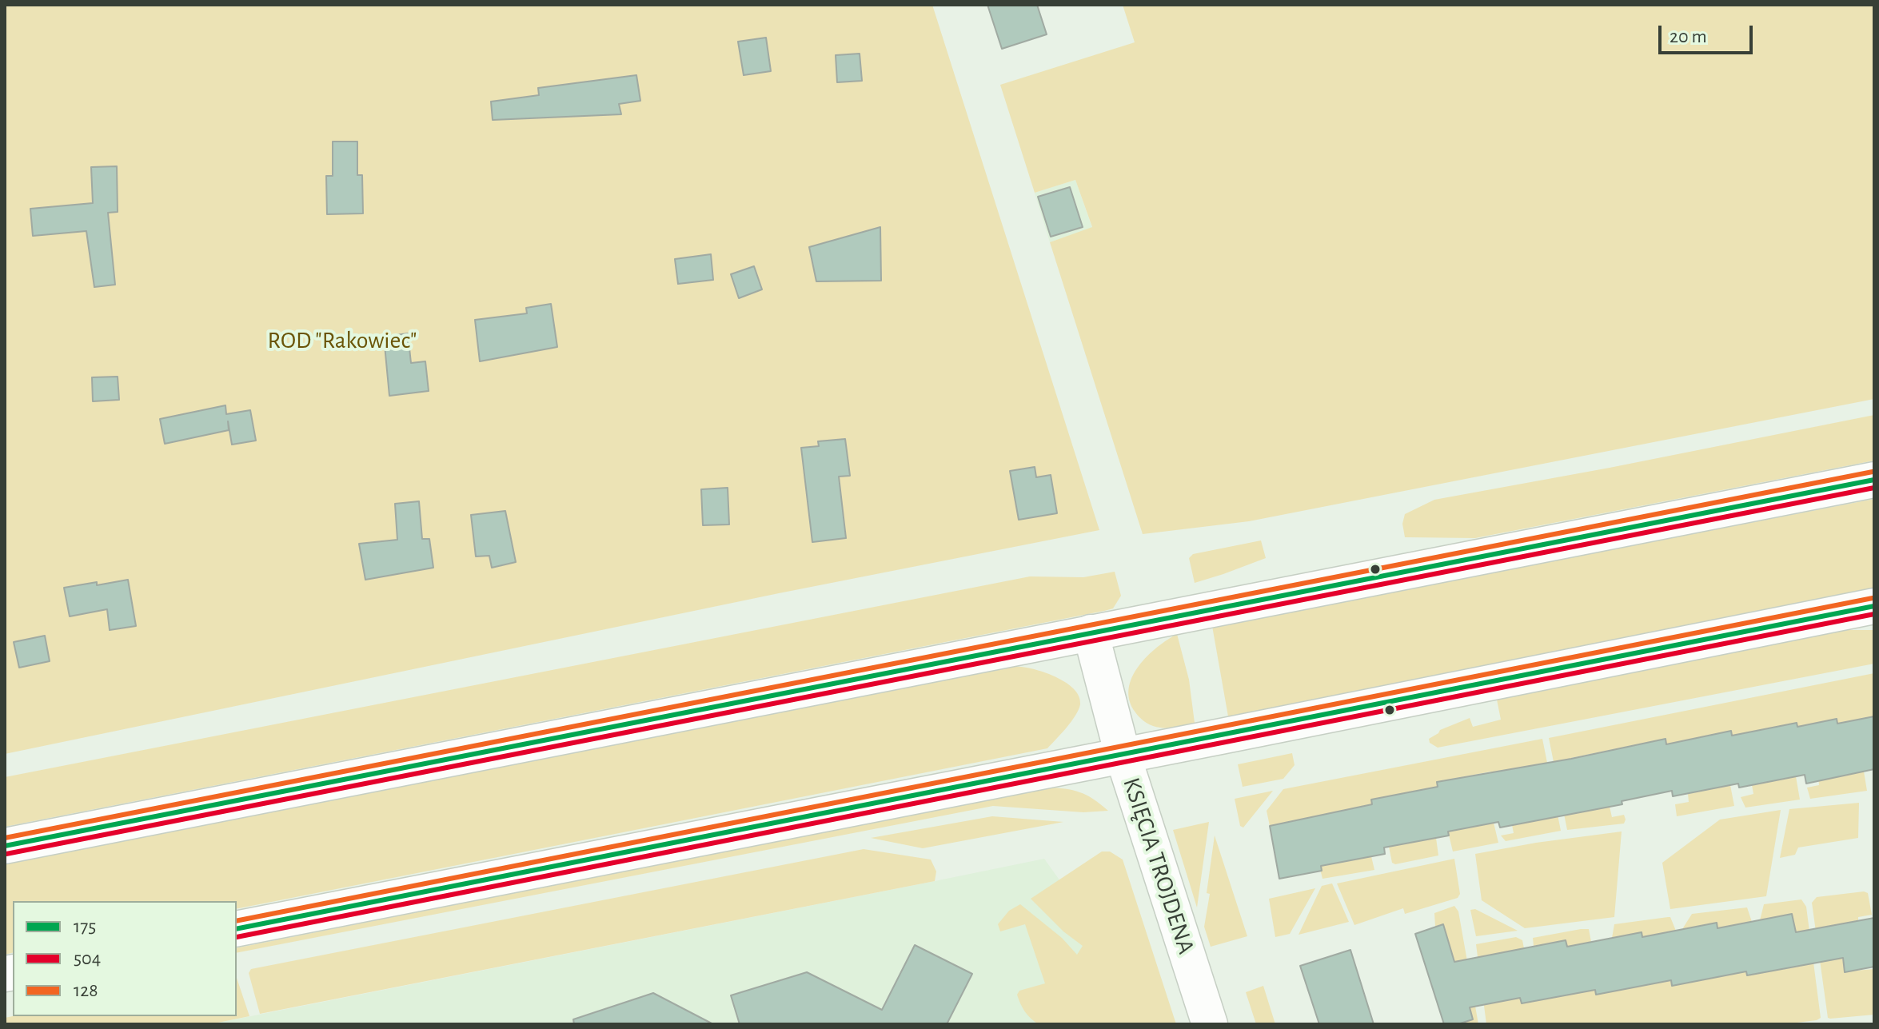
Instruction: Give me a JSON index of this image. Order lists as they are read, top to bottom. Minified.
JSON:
{"streets":{"main road":["KSIĘCIA TROJDENA"]},"parks":["ROD \"Rakowiec\""],"lines":["transit line 128","transit line 175","transit line 504"],"legend":["175","504","128"],"scale_bar":"20 m"}
